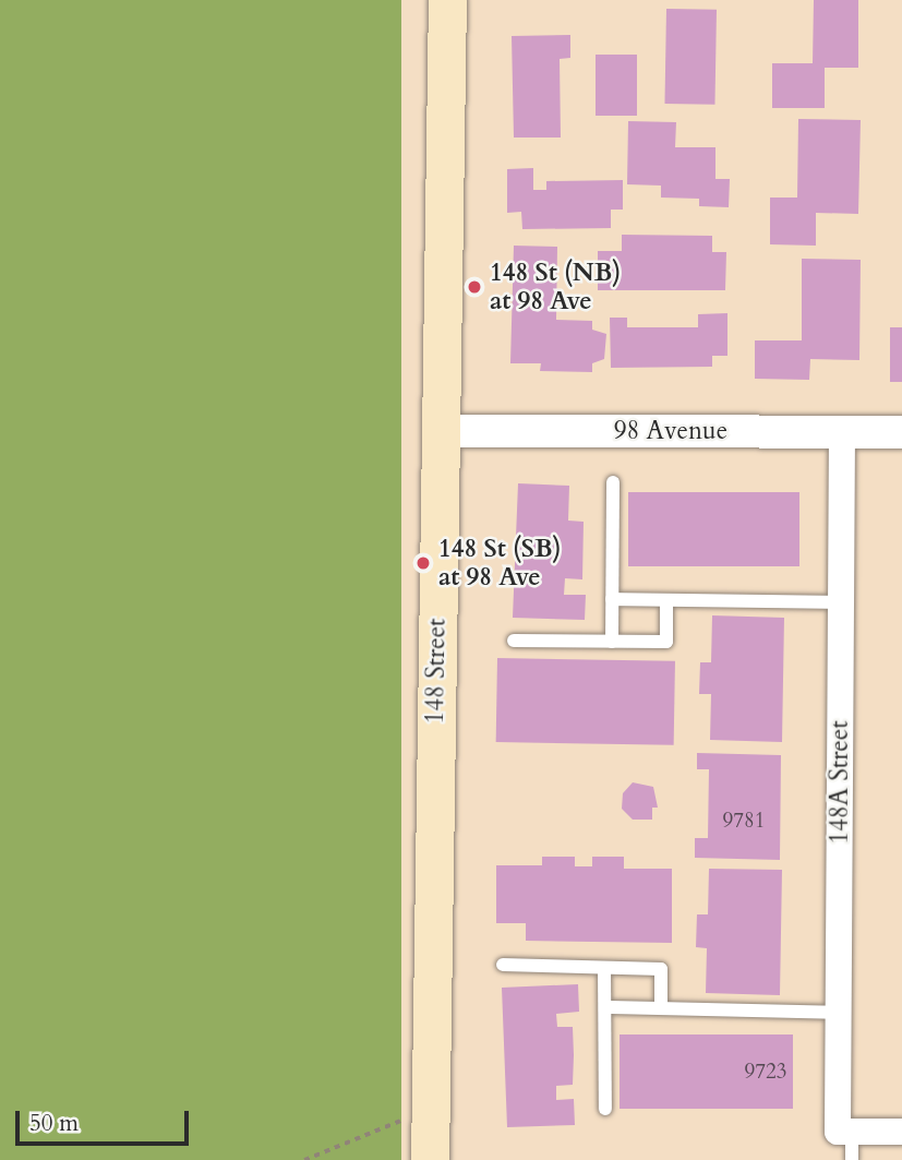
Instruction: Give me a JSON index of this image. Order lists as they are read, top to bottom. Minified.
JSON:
{"streets":{"main road":["148 Street"],"street":["98 Avenue","148A Street"]},"crossings":[["98 Avenue","148 Street"],["98 Avenue","148A Street"]],"places":["148 St (NB) at 98 Ave","148 St (SB) at 98 Ave"],"house_numbers":["9781","9723"],"scale_bar":"50 m"}
